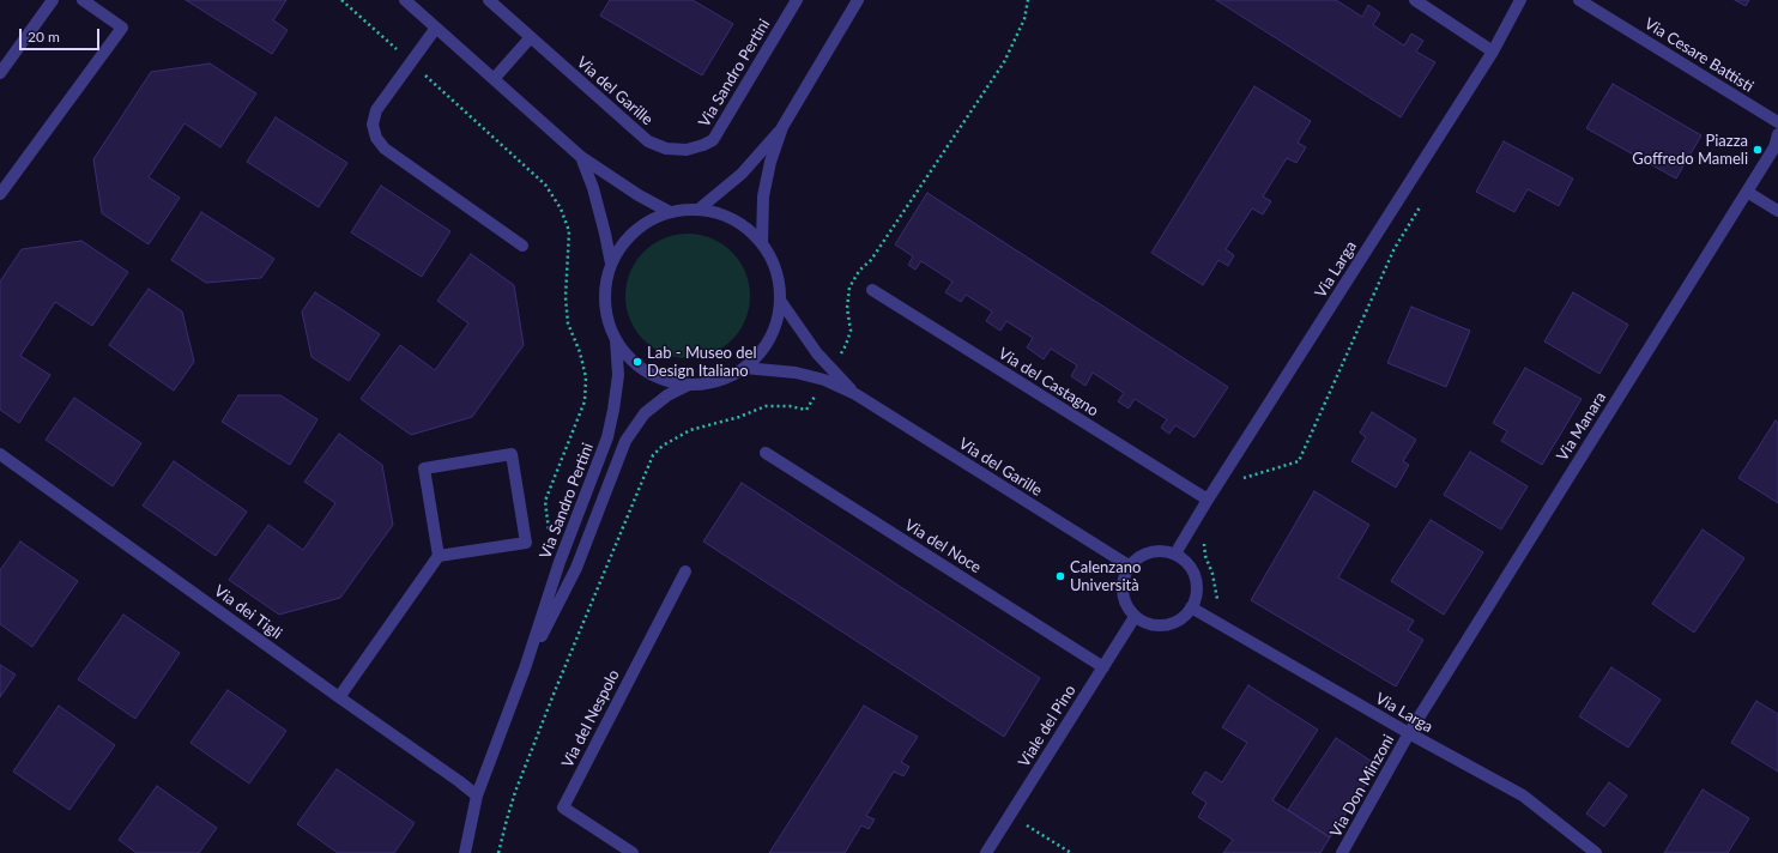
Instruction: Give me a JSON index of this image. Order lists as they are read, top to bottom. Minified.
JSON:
{"streets":{"street":["Via Cesare Battisti","Via Sandro Pertini","Via del Garille","Via Larga","Via del Castagno","Via Manara","Via del Noce","Via dei Tigli","Via del Nespolo","Viale del Pino","Via Don Minzoni"]},"crossings":[["Via Sandro Pertini","Via del Garille"],["Via Sandro Pertini","Via dei Tigli"],["Via del Garille","Via Larga"],["Via del Garille","Viale del Pino"],["Via Larga","Via del Castagno"],["Via Larga","Via Manara"],["Via Larga","Viale del Pino"],["Via Larga","Via Don Minzoni"],["Via Manara","Via Don Minzoni"],["Via del Noce","Viale del Pino"]],"places":["Piazza Goffredo Mameli","Lab - Museo del Design Italiano","Calenzano Università"],"scale_bar":"20 m"}
